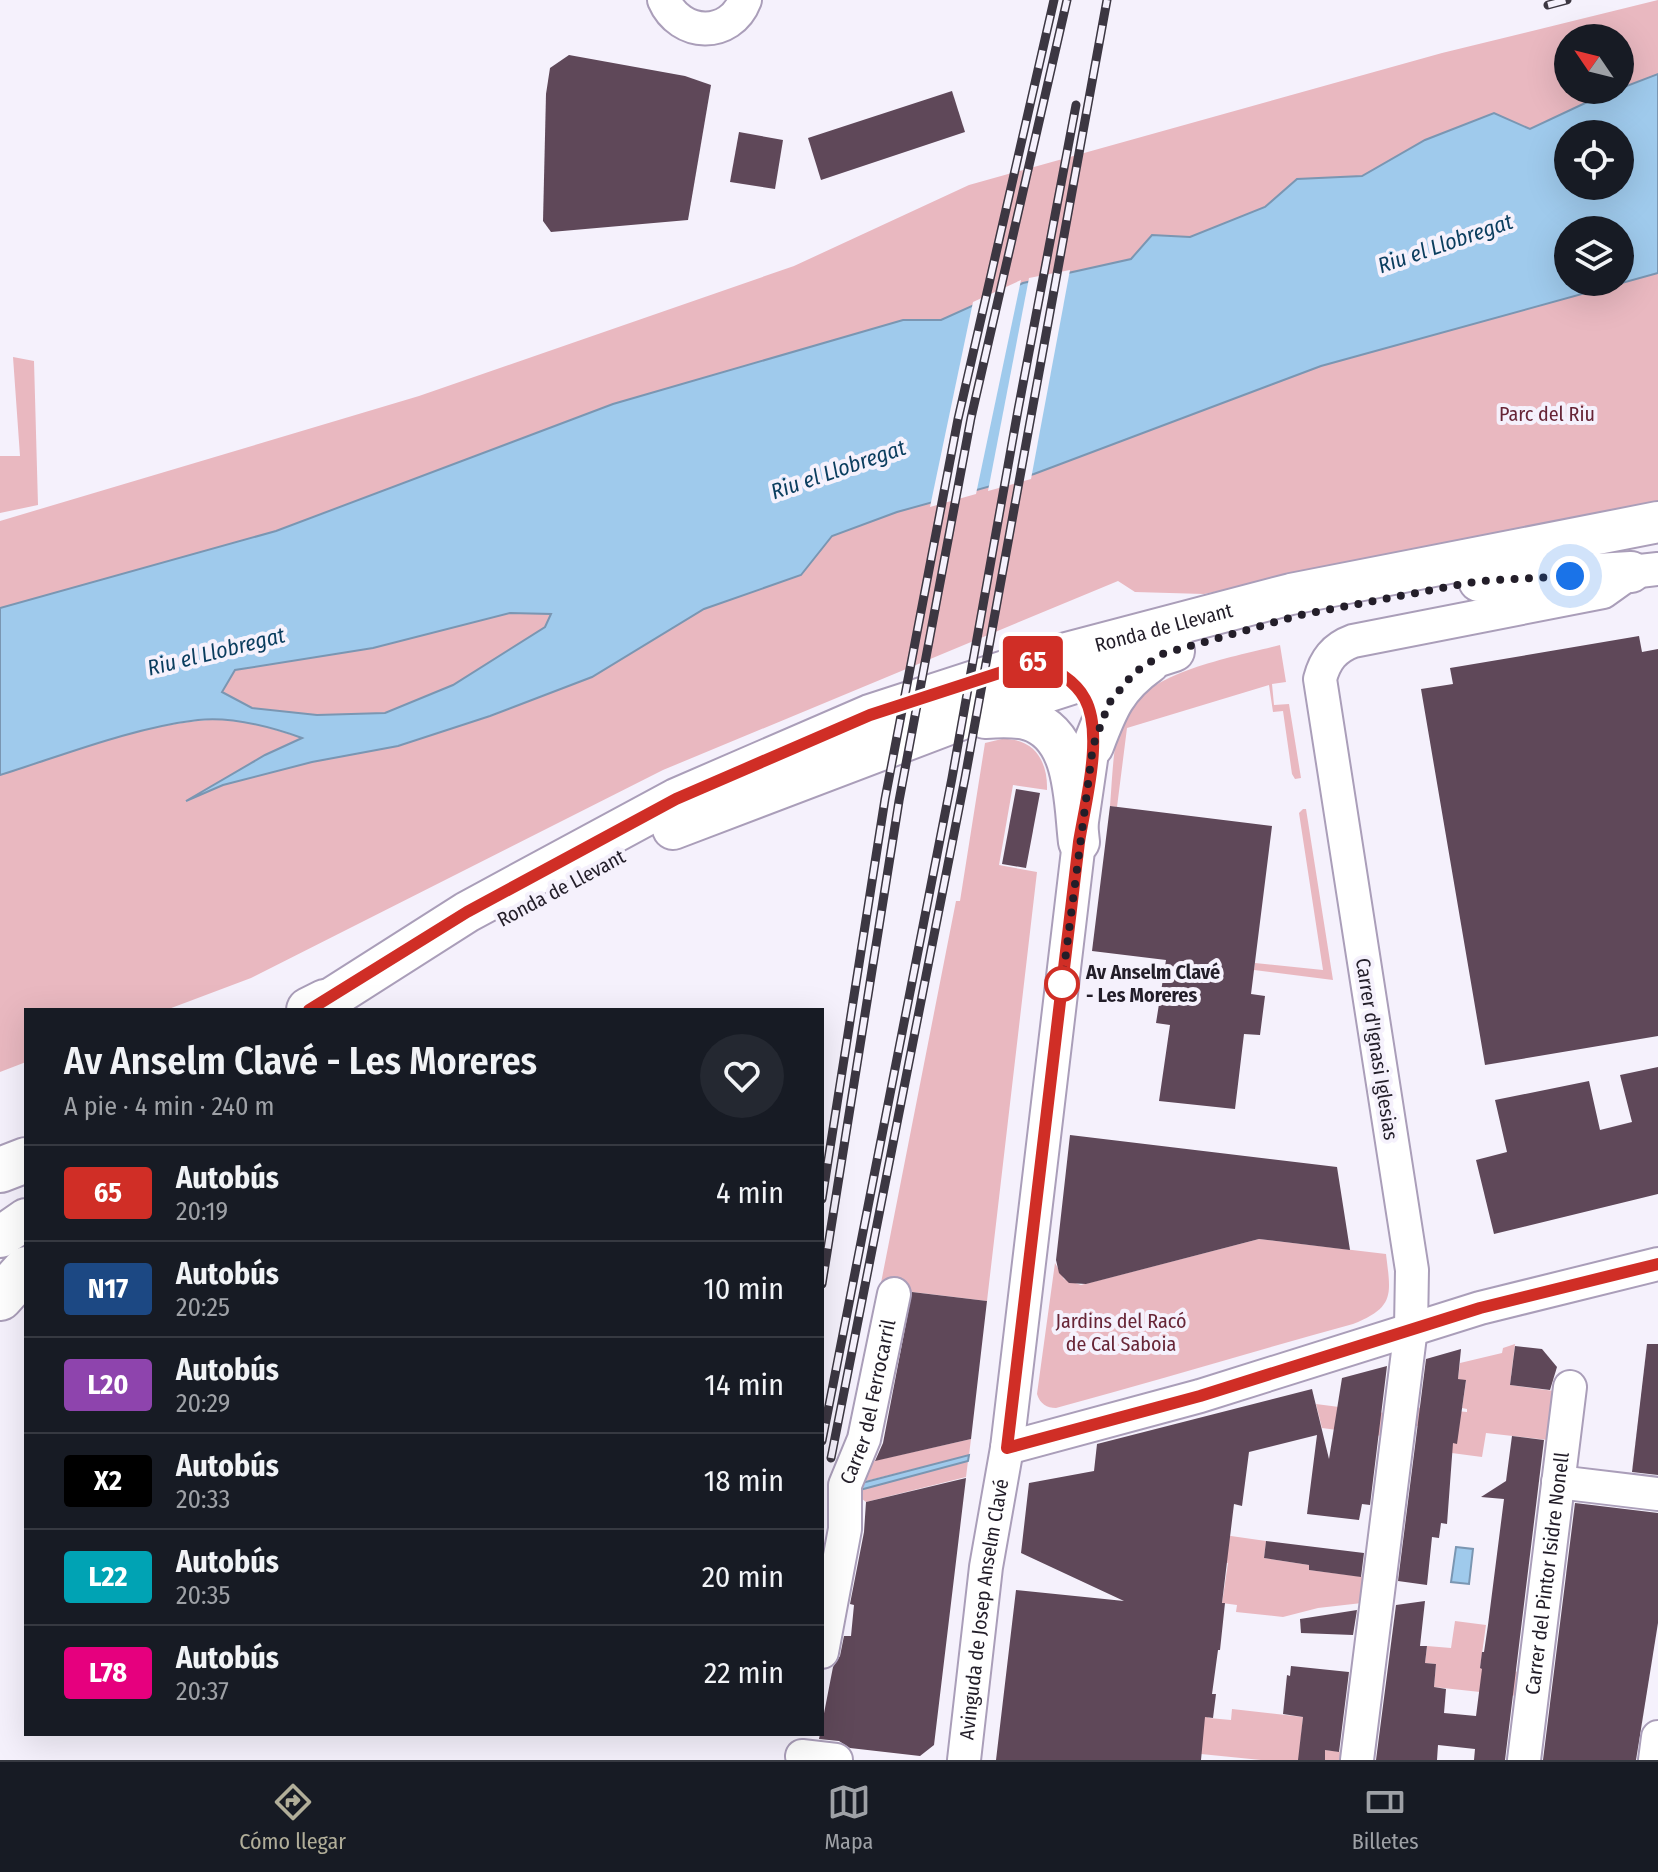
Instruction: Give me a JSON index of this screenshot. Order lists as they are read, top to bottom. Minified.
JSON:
{"streets":{"main road":["Ronda de Llevant"],"street":["Carrer d'Ignasi Iglesias","Carrer del Ferrocarril","Carrer del Pintor Isidre Nonell","Avinguda de Josep Anselm Clavé"]},"crossings":[["Ronda de Llevant","Carrer d'Ignasi Iglesias"]],"water":["Riu el Llobregat"],"parks":["Parc del Riu","Jardins del Racó de Cal Saboia"],"places":["Av Anselm Clavé - Les Moreres"],"lines":["bus line 65"],"north":"top left","page":{"on_map":"65","heading":["Av Anselm Clavé - Les Moreres","A pie · 4 min · 240 m"],"list":[{"mark":"65","name":"Autobús","note":"20:19","value":"4 min"},{"mark":"N17","name":"Autobús","note":"20:25","value":"10 min"},{"mark":"L20","name":"Autobús","note":"20:29","value":"14 min"},{"mark":"X2","name":"Autobús","note":"20:33","value":"18 min"},{"mark":"L22","name":"Autobús","note":"20:35","value":"20 min"},{"mark":"L78","name":"Autobús","note":"20:37","value":"22 min"}],"tabs":["Cómo llegar","Mapa","Billetes"]}}
